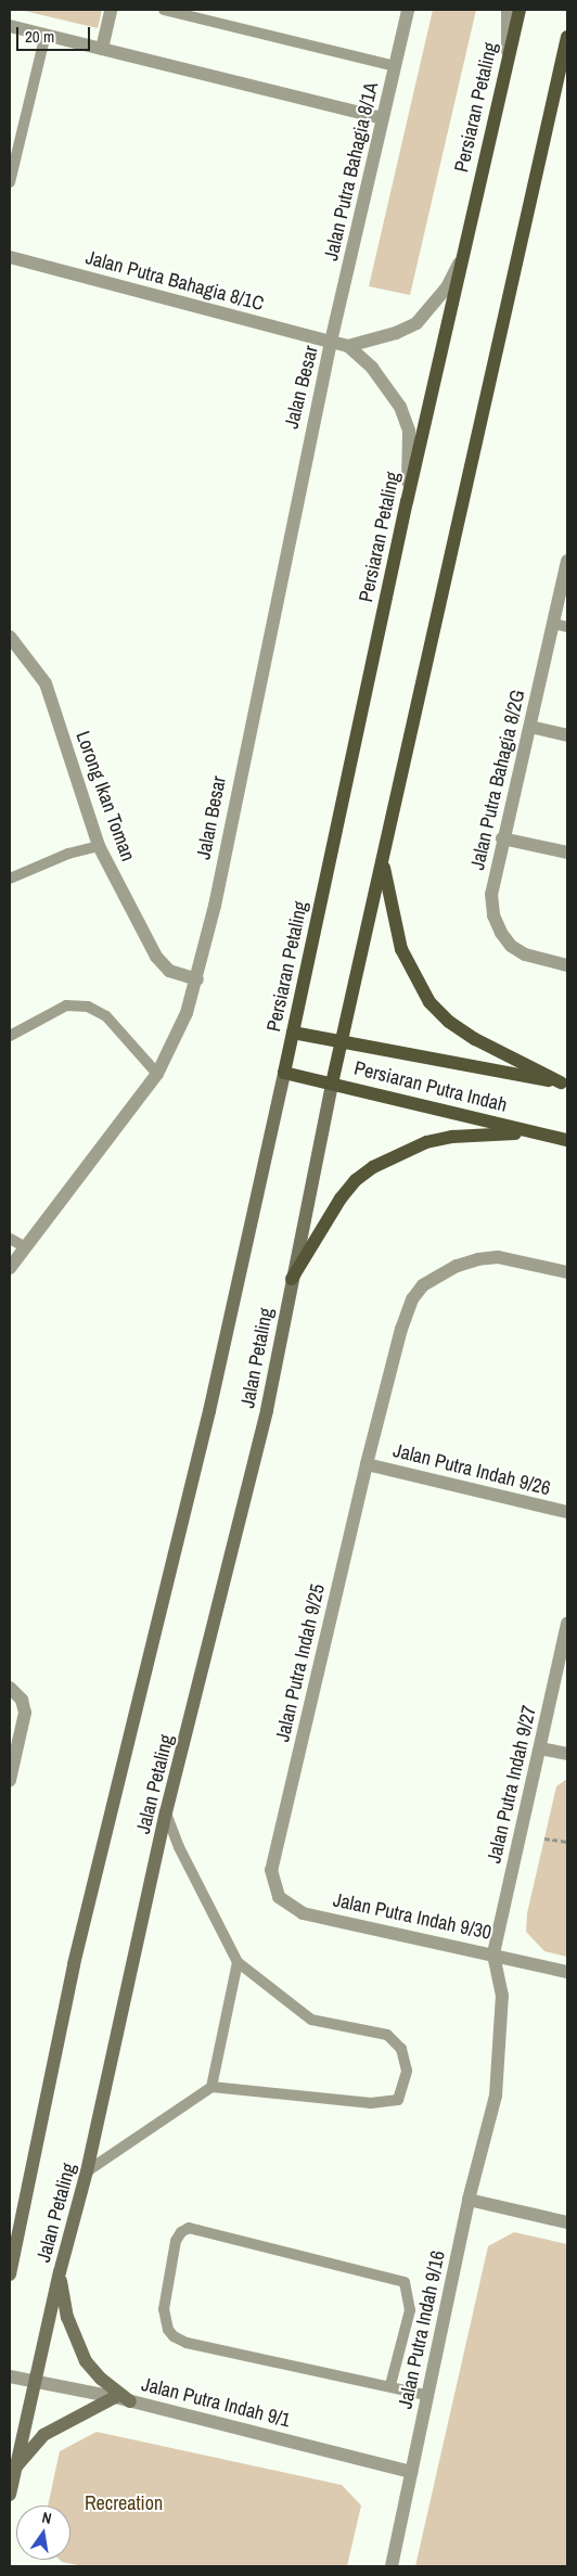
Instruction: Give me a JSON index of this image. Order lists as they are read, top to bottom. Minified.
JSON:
{"streets":{"main road":["Persiaran Petaling","Persiaran Putra Indah","Jalan Petaling"],"street":["Jalan Putra Bahagia 8/1A","Jalan Putra Bahagia 8/1C","Jalan Besar","Jalan Putra Bahagia 8/2G","Lorong Ikan Toman","Jalan Putra Indah 9/26","Jalan Putra Indah 9/25","Jalan Putra Indah 9/27","Jalan Putra Indah 9/30","Jalan Putra Indah 9/16","Jalan Putra Indah 9/1"]},"crossings":[["Persiaran Petaling","Persiaran Putra Indah"],["Persiaran Petaling","Jalan Petaling"],["Jalan Putra Bahagia 8/1A","Jalan Putra Bahagia 8/1C"],["Jalan Putra Bahagia 8/1A","Jalan Besar"],["Jalan Putra Bahagia 8/1C","Jalan Besar"],["Jalan Besar","Lorong Ikan Toman"],["Persiaran Putra Indah","Jalan Petaling"],["Jalan Petaling","Jalan Putra Indah 9/1"],["Jalan Putra Indah 9/26","Jalan Putra Indah 9/25"],["Jalan Putra Indah 9/25","Jalan Putra Indah 9/30"],["Jalan Putra Indah 9/27","Jalan Putra Indah 9/30"],["Jalan Putra Indah 9/27","Jalan Putra Indah 9/16"],["Jalan Putra Indah 9/30","Jalan Putra Indah 9/16"],["Jalan Putra Indah 9/16","Jalan Putra Indah 9/1"]],"parks":["Recreation"],"scale_bar":"20 m","north":"top"}
